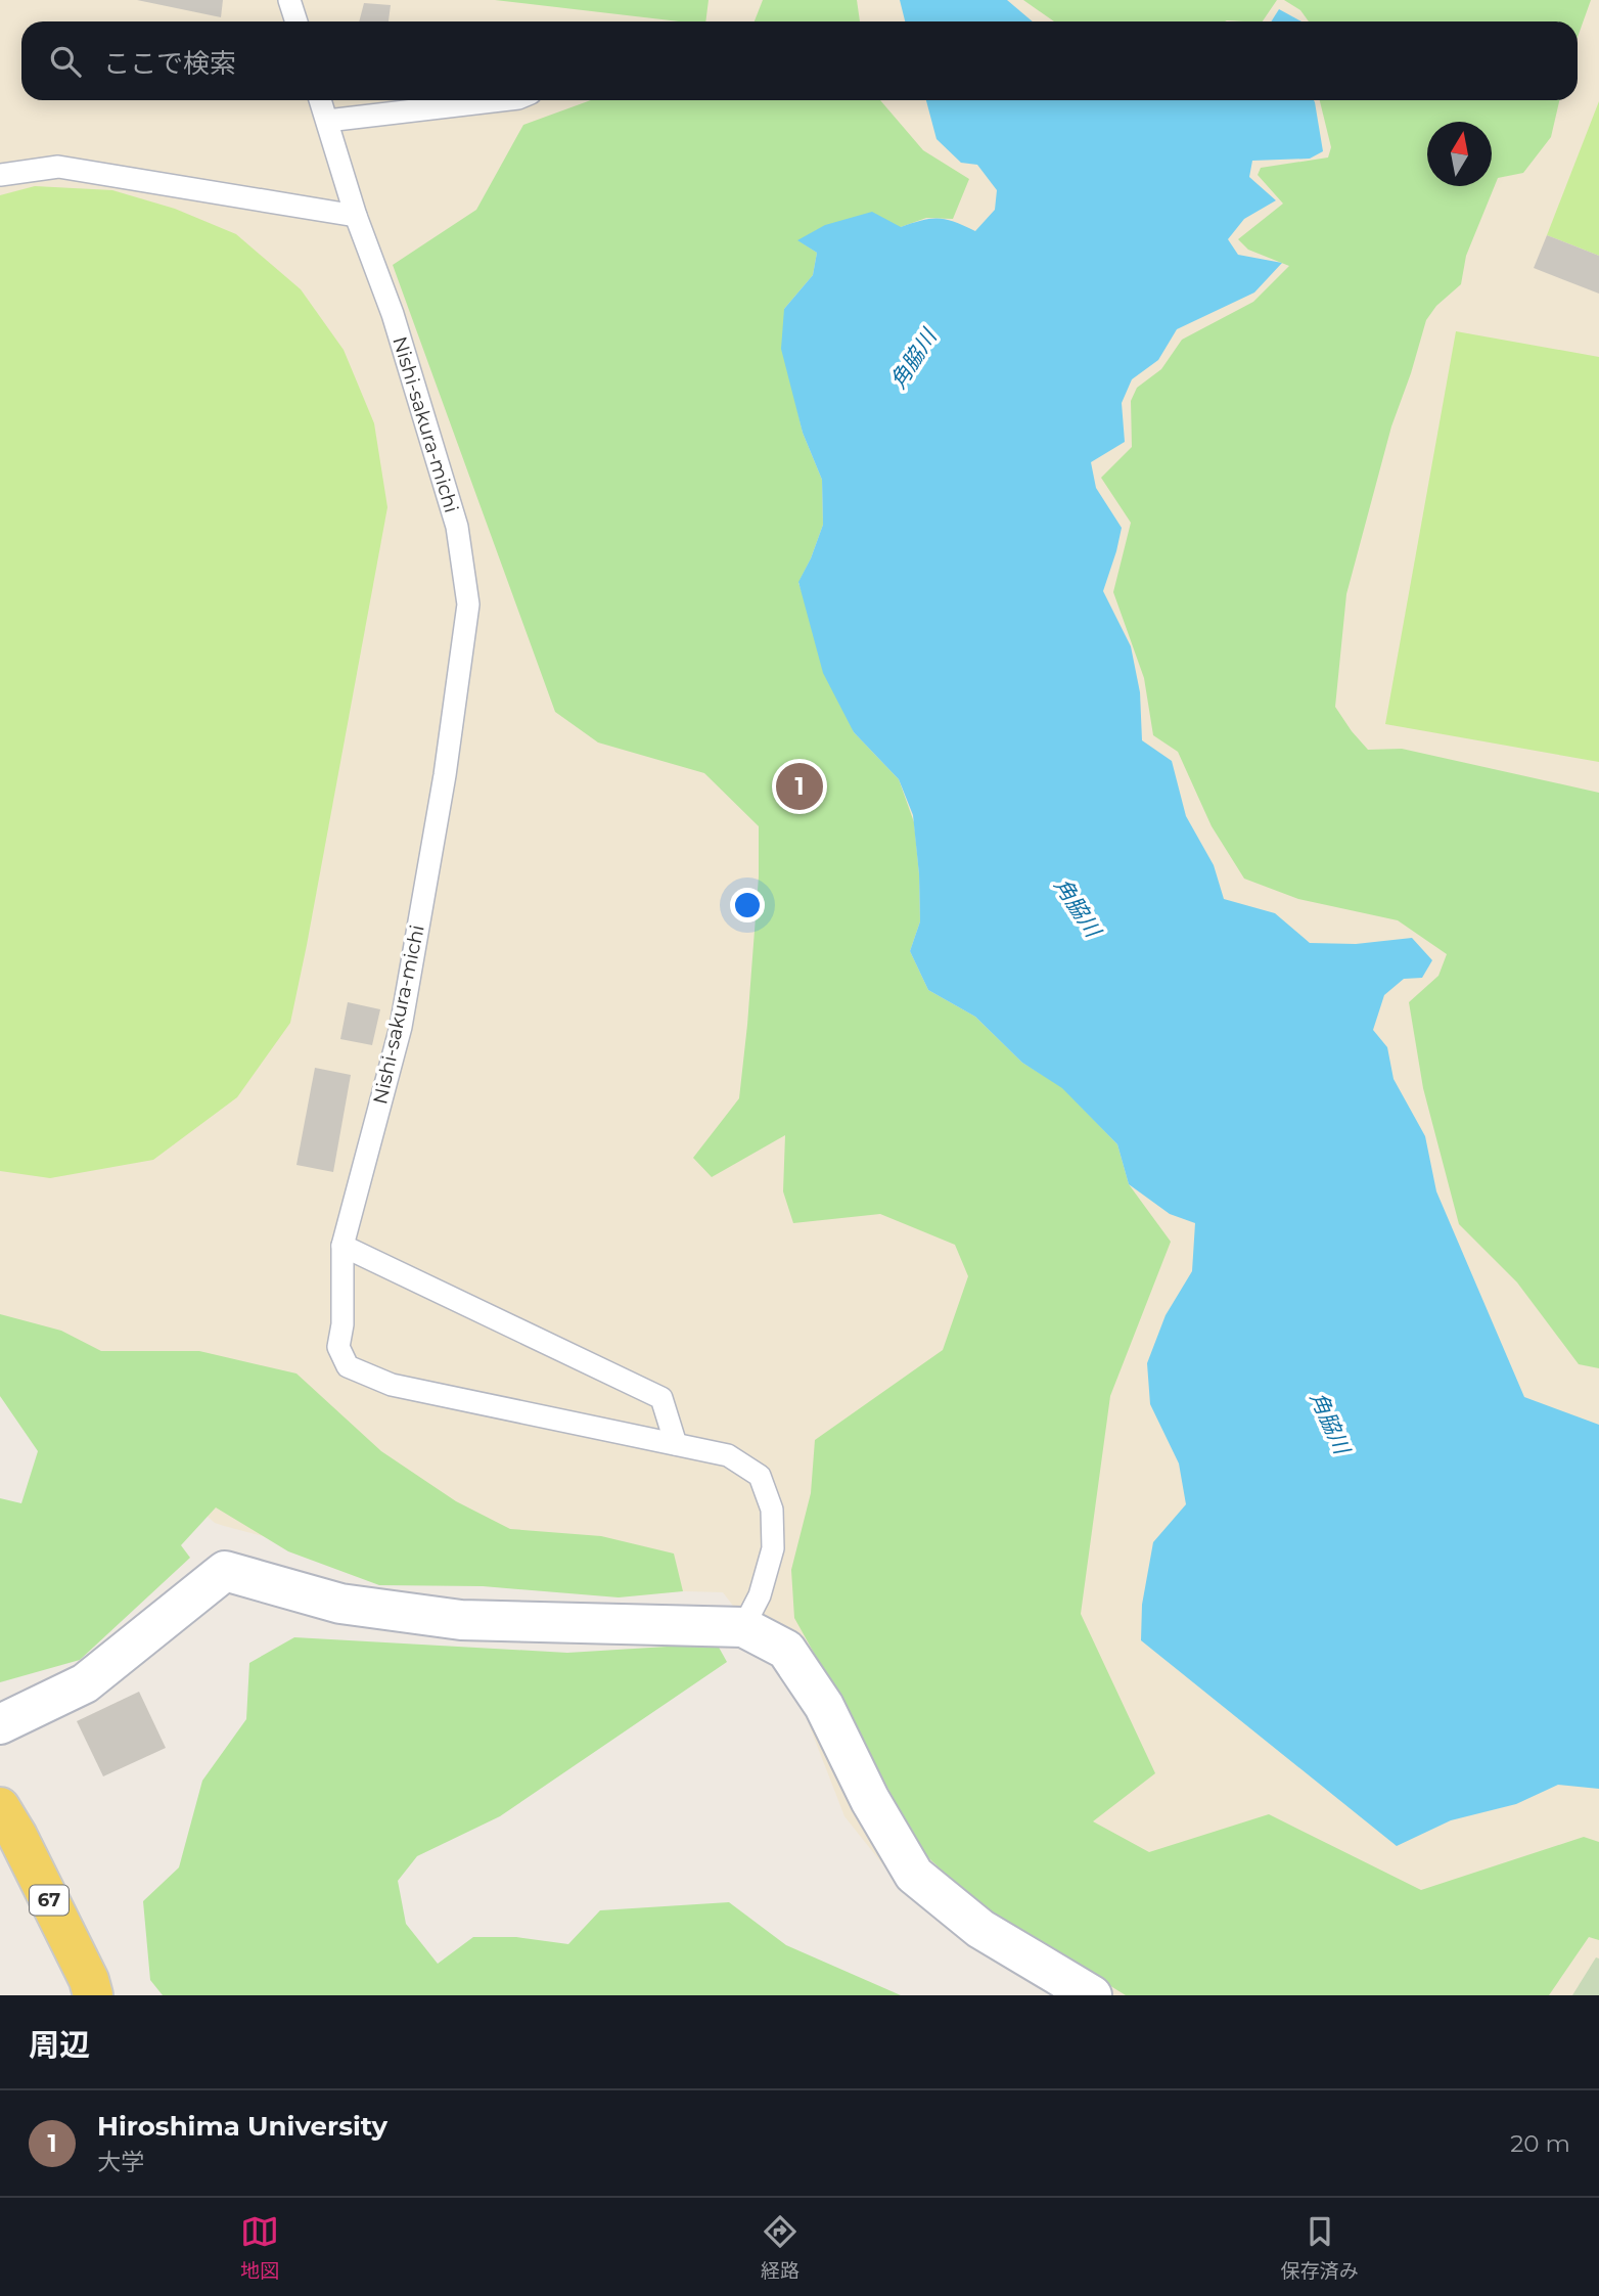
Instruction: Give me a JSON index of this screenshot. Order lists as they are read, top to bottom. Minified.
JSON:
{"streets":{"main road":["67"],"lane":["Nishi-sakura-michi"]},"water":["角脇川"],"north":"top","page":{"search":"ここで検索","pins":"1","heading":"周辺","list":[{"mark":"1","name":"Hiroshima University","note":"大学","value":"20 m"}],"nav":["地図","経路","保存済み"]}}
